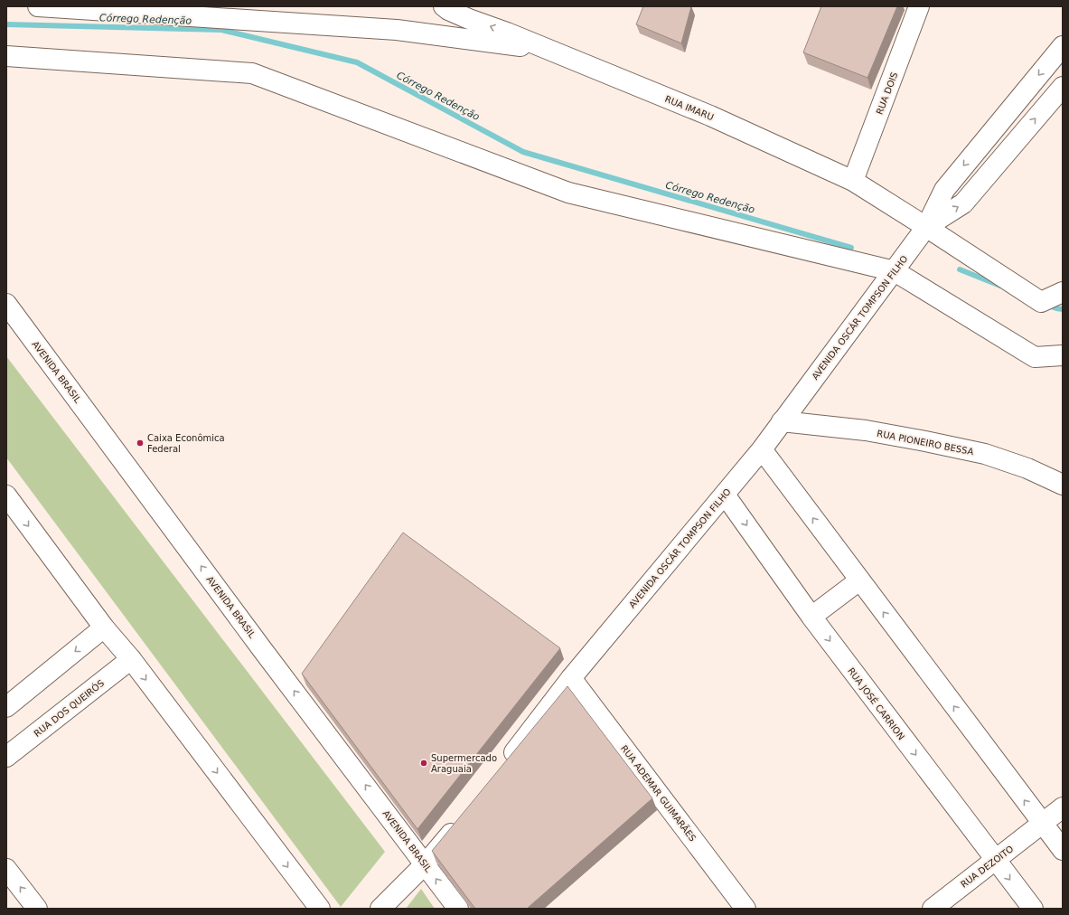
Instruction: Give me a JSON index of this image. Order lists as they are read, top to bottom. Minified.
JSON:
{"streets":{"street":["RUA DOIS","RUA IMARU","AVENIDA OSCÁR TOMPSON FILHO","AVENIDA BRASIL","RUA PIONEIRO BESSA","RUA JOSÉ CARRION","RUA DOS QUEIRÓS","RUA ADEMAR GUIMARÃES","RUA DEZOITO"]},"crossings":[["RUA DOIS","RUA IMARU"],["RUA IMARU","AVENIDA OSCÁR TOMPSON FILHO"],["AVENIDA OSCÁR TOMPSON FILHO","RUA PIONEIRO BESSA"],["AVENIDA OSCÁR TOMPSON FILHO","RUA JOSÉ CARRION"],["AVENIDA OSCÁR TOMPSON FILHO","RUA ADEMAR GUIMARÃES"],["RUA JOSÉ CARRION","RUA DEZOITO"]],"water":["Córrego Redenção"],"places":["Caixa Econômica Federal","Supermercado Araguaia"]}
